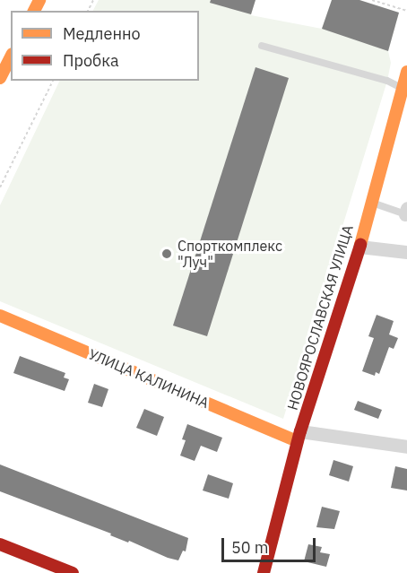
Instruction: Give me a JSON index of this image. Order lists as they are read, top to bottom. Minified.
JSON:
{"streets":{"street":["НОВОЯРОСЛАВСКАЯ УЛИЦА","УЛИЦА КАЛИНИНА"]},"crossings":[["НОВОЯРОСЛАВСКАЯ УЛИЦА","УЛИЦА КАЛИНИНА"]],"places":["Спорткомплекс \"Луч\""],"legend":["Медленно","Пробка"],"scale_bar":"50 m"}
